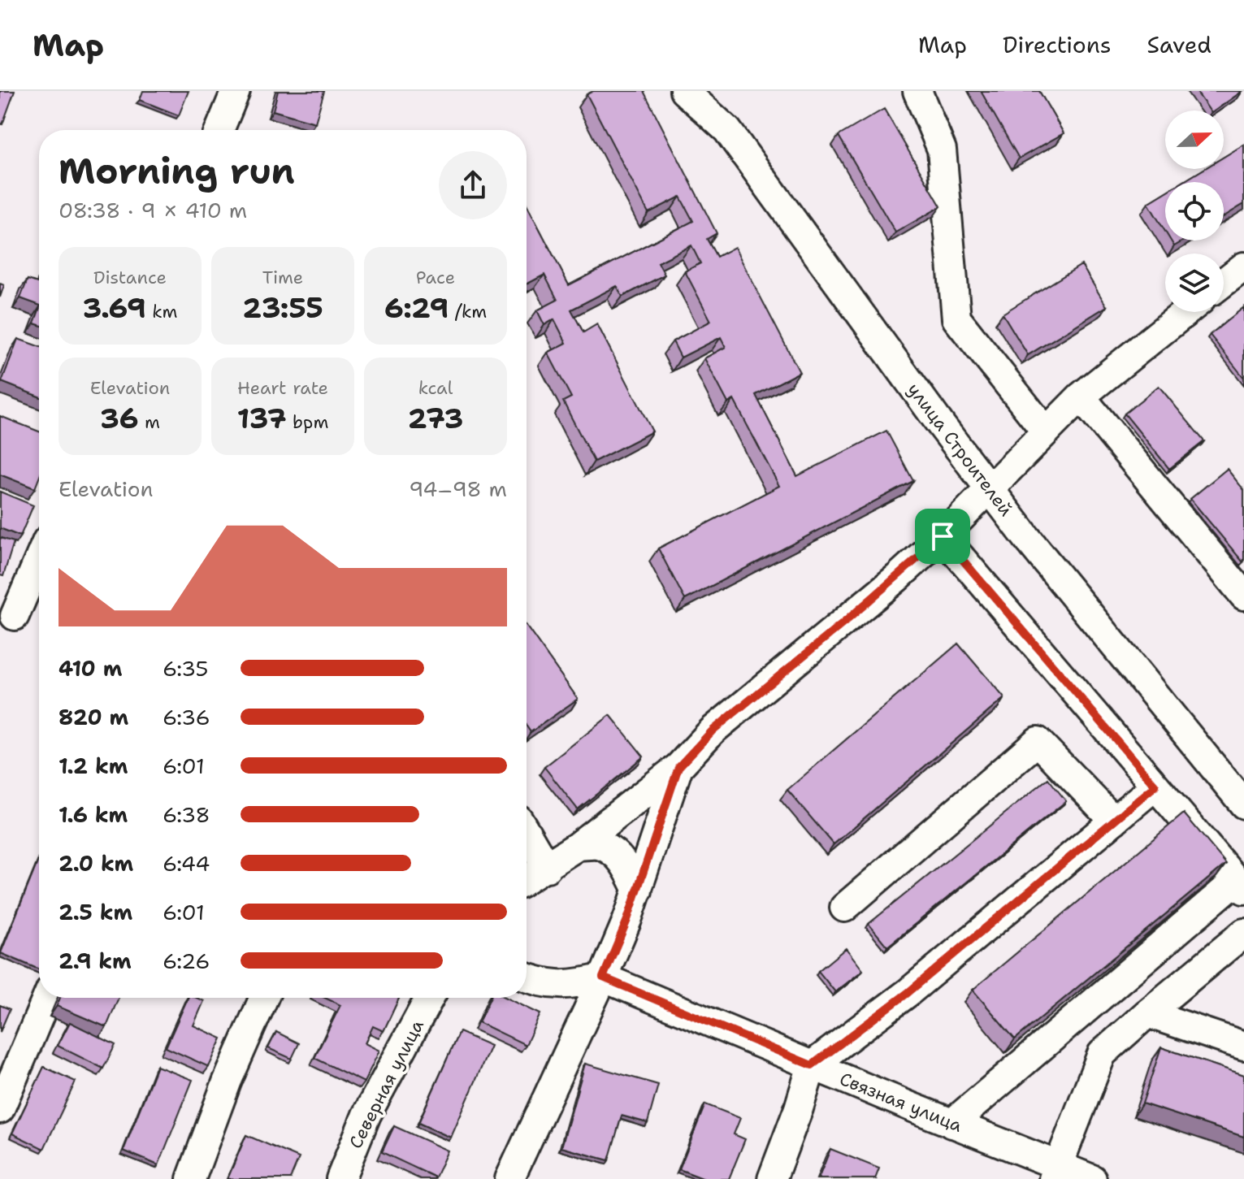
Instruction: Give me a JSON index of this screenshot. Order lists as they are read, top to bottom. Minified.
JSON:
{"streets":{"street":["улица Строителей","Северная улица","Связная улица"]},"north":"right","page":{"header":"Map","nav":["Map","Directions","Saved"],"heading":["Morning run","08:38 · 9 × 410 m"],"stats":[["Distance","3.69 km"],["Time","23:55"],["Pace","6:29 /km"],["Elevation","36 m"],["Heart rate","137 bpm"],["kcal","273"]],"chart":["Elevation","94–98 m"],"list":[{"name":"410 m","note":"6:35"},{"name":"820 m","note":"6:36"},{"name":"1.2 km","note":"6:01"},{"name":"1.6 km","note":"6:38"},{"name":"2.0 km","note":"6:44"},{"name":"2.5 km","note":"6:01"},{"name":"2.9 km","note":"6:26"}]}}
